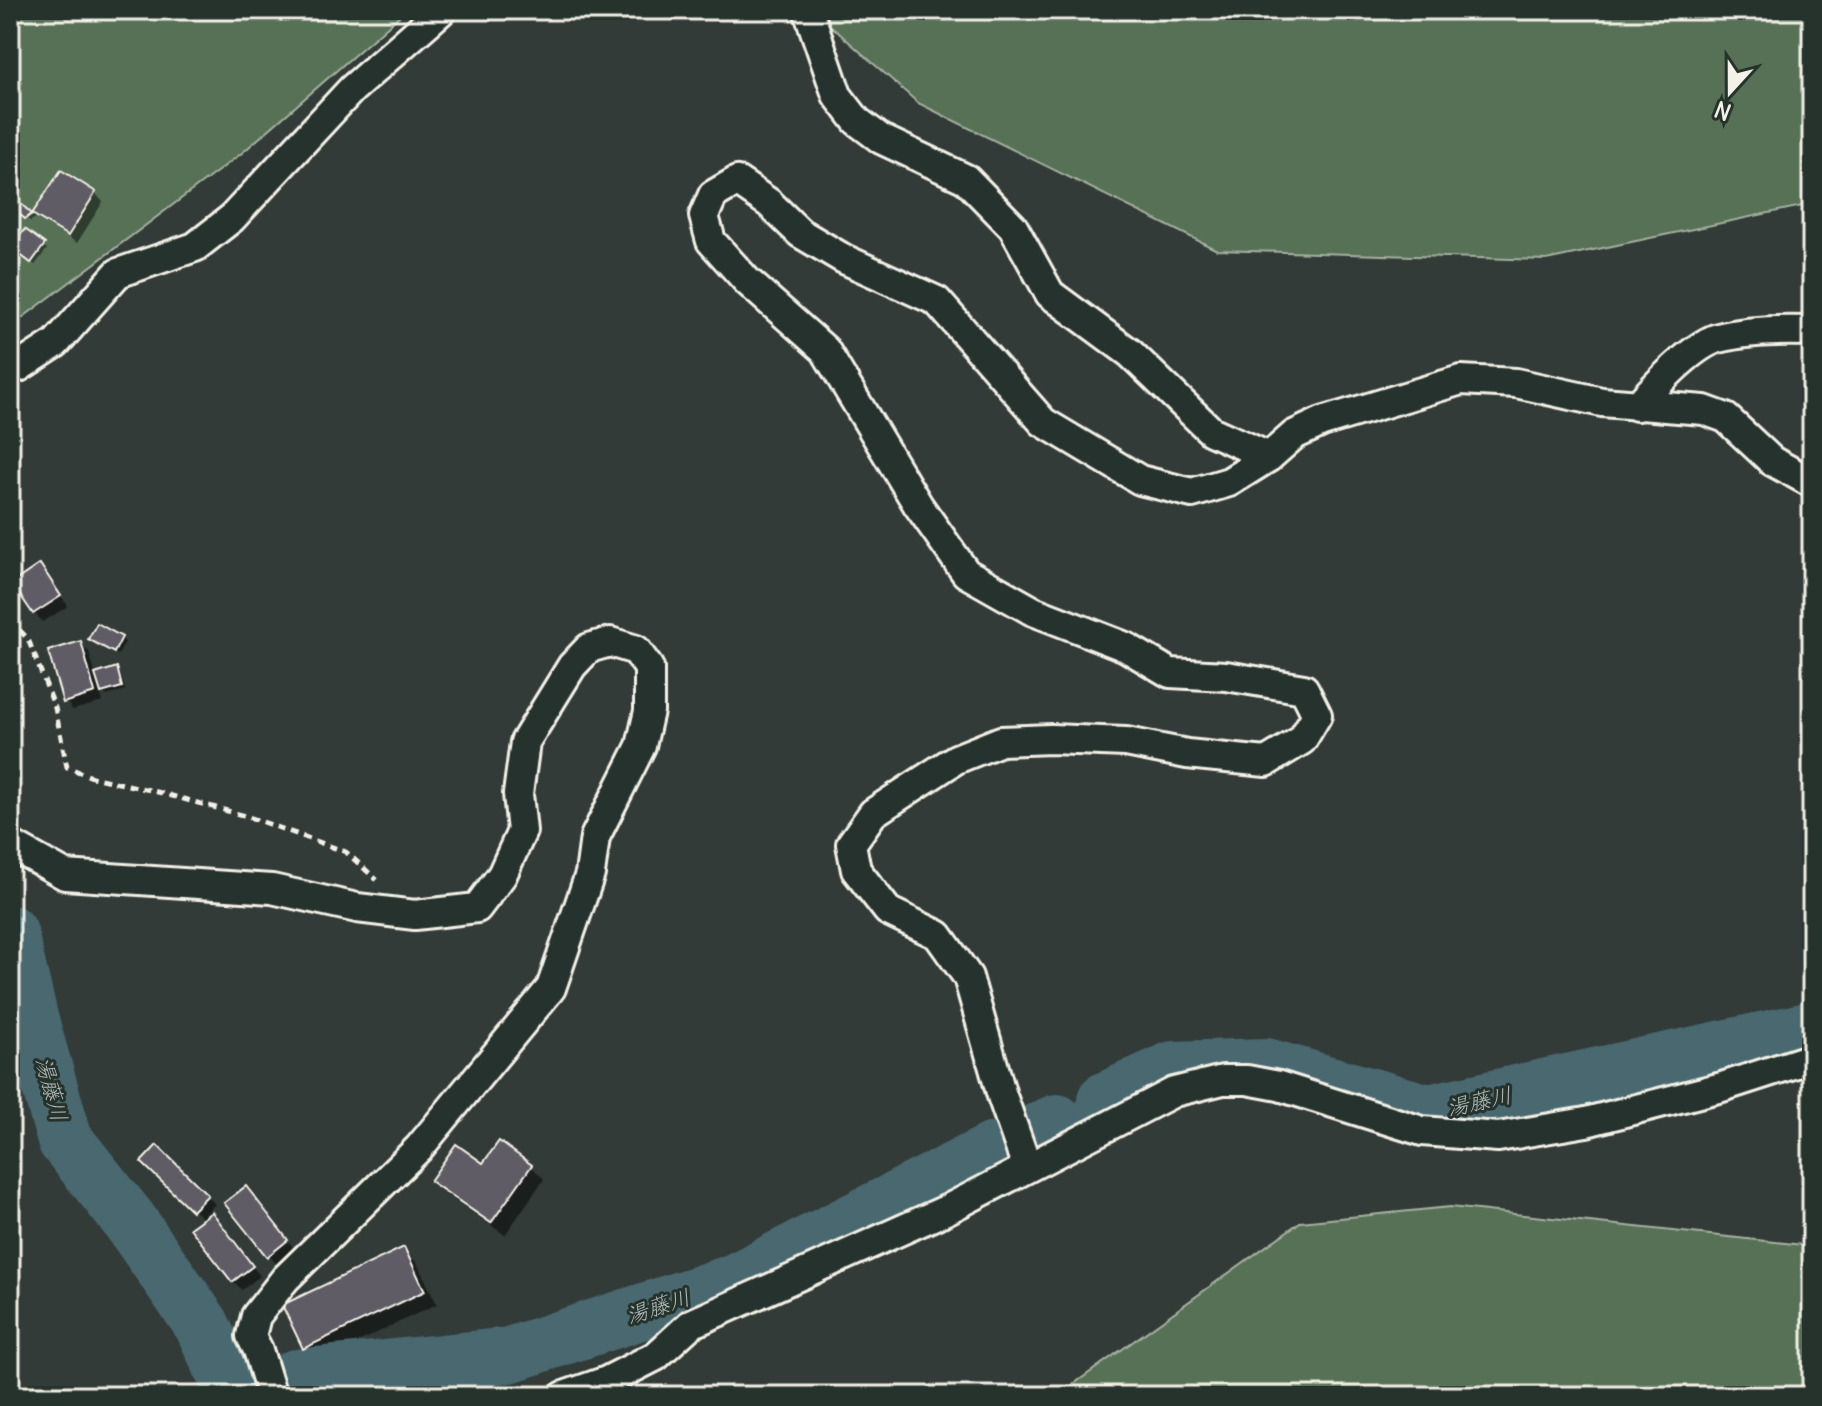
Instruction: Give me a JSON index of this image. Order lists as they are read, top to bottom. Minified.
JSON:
{"water":["湯藤川"],"north":"bottom"}
